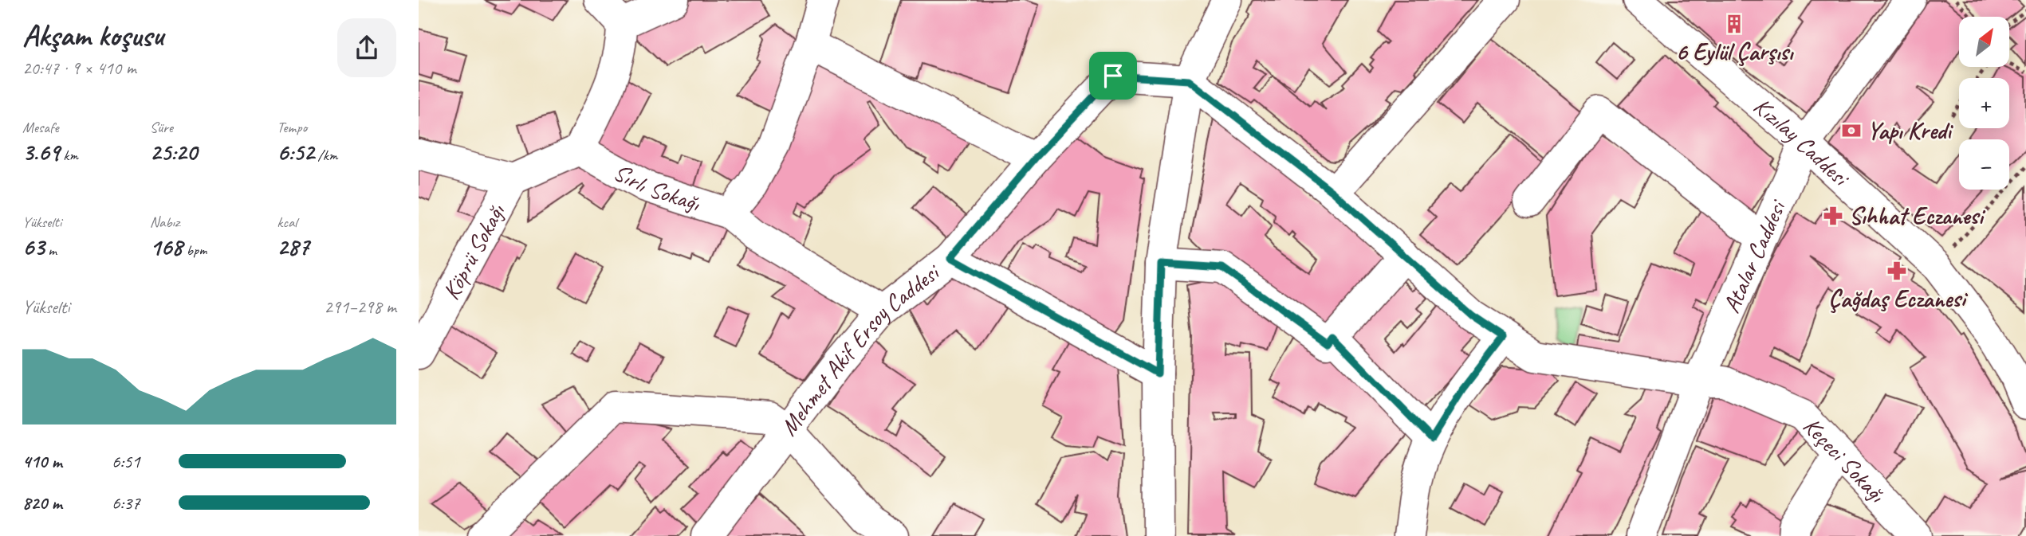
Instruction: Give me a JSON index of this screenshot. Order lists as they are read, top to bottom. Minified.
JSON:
{"streets":{"street":["Kızılay Caddesi","Sırlı Sokağı","Köprü Sokağı","Atalar Caddesi","Mehmet Akif Ersoy Caddesi","Keçeci Sokağı"]},"crossings":[["Kızılay Caddesi","Atalar Caddesi"],["Sırlı Sokağı","Mehmet Akif Ersoy Caddesi"],["Atalar Caddesi","Keçeci Sokağı"],["Mehmet Akif Ersoy Caddesi","Keçeci Sokağı"]],"places":{"building":["6 Eylül Çarşısı"],"bank":["Yapı Kredi"],"pharmacy":["Sıhhat Eczanesi","Çağdaş Eczanesi"]},"north":"top right","page":{"heading":["Akşam koşusu","20:47 · 9 × 410 m"],"map_buttons":["+","−"],"stats":[["Mesafe","3.69 km"],["Süre","25:20"],["Tempo","6:52 /km"],["Yükselti","63 m"],["Nabız","168 bpm"],["kcal","287"]],"chart":["Yükselti","291–298 m"],"list":[{"name":"410 m","note":"6:51"},{"name":"820 m","note":"6:37"}]}}
